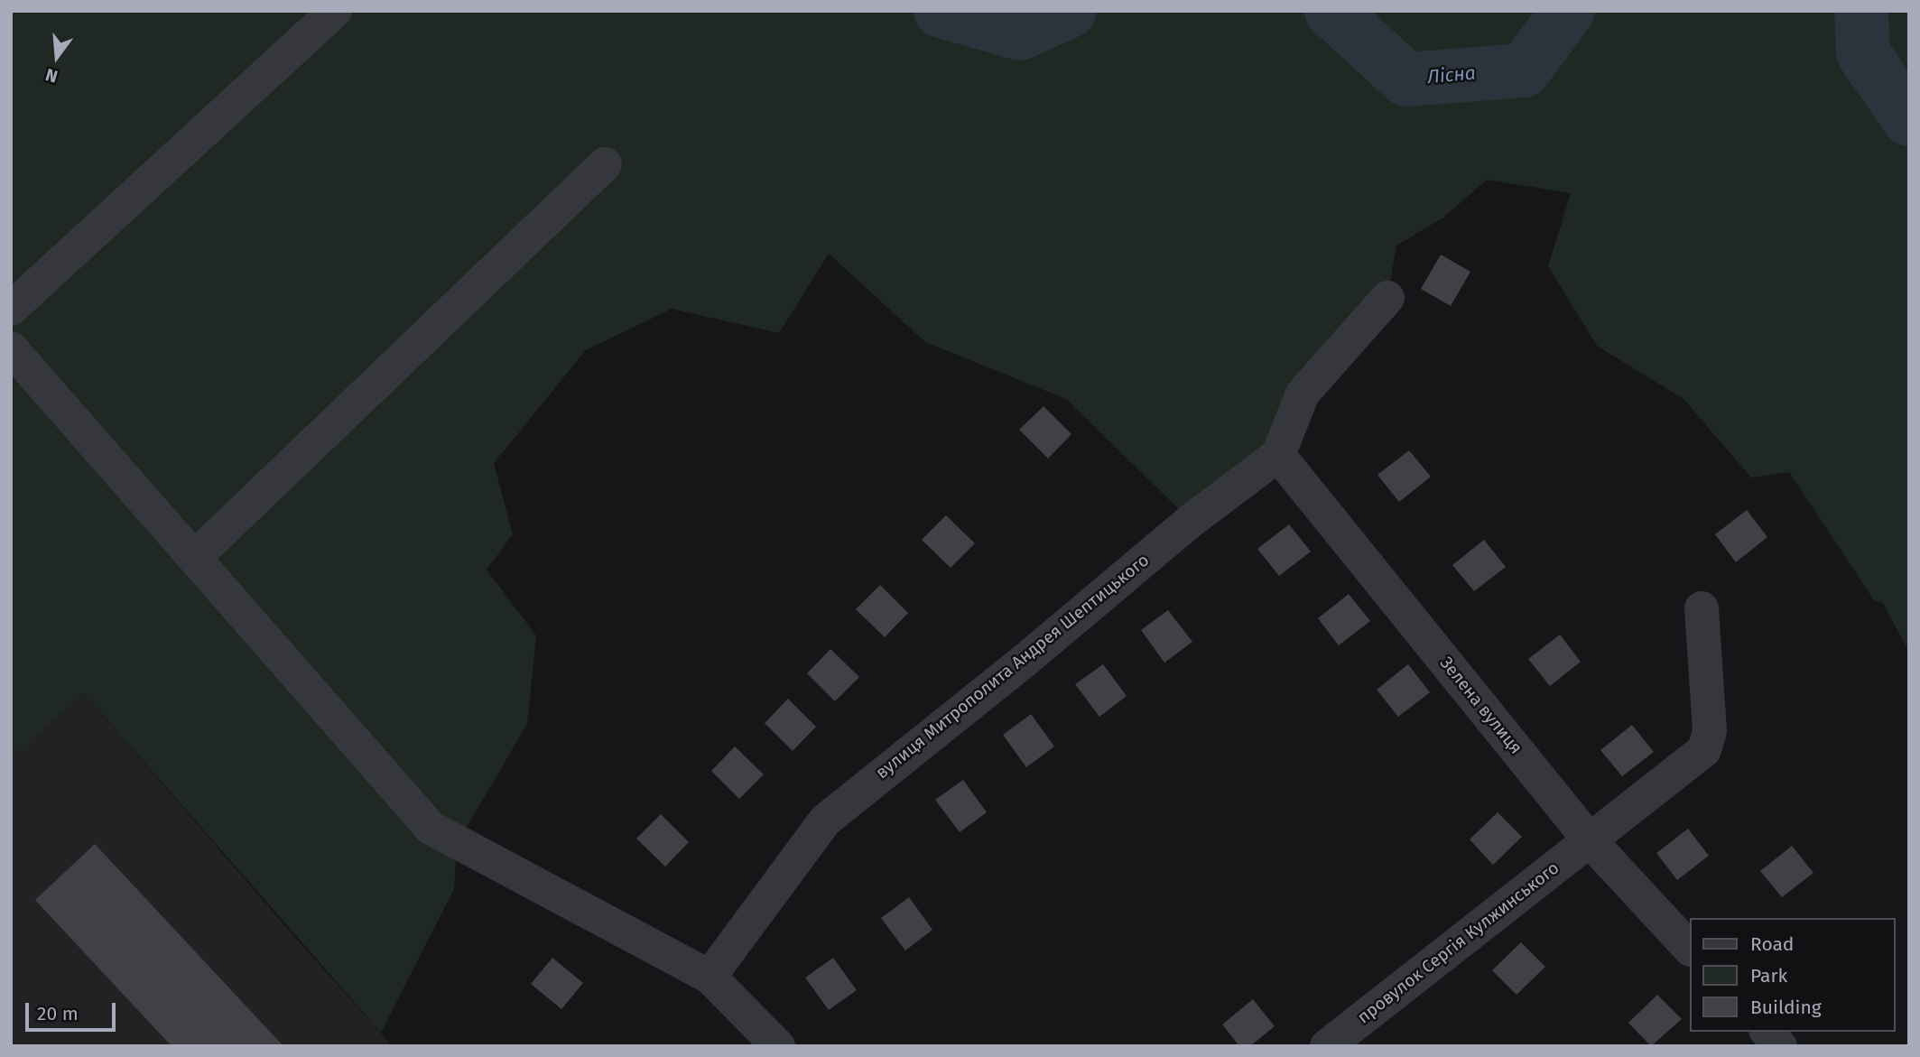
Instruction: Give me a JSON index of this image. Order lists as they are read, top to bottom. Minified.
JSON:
{"streets":{"street":["вулиця Митрополита Андрея Шептицького","Зелена вулиця","провулок Сергія Кулжинського"]},"crossings":[["вулиця Митрополита Андрея Шептицького","Зелена вулиця"],["Зелена вулиця","провулок Сергія Кулжинського"]],"water":["Лісна"],"legend":["Road","Park","Building"],"scale_bar":"20 m","north":"bottom"}
